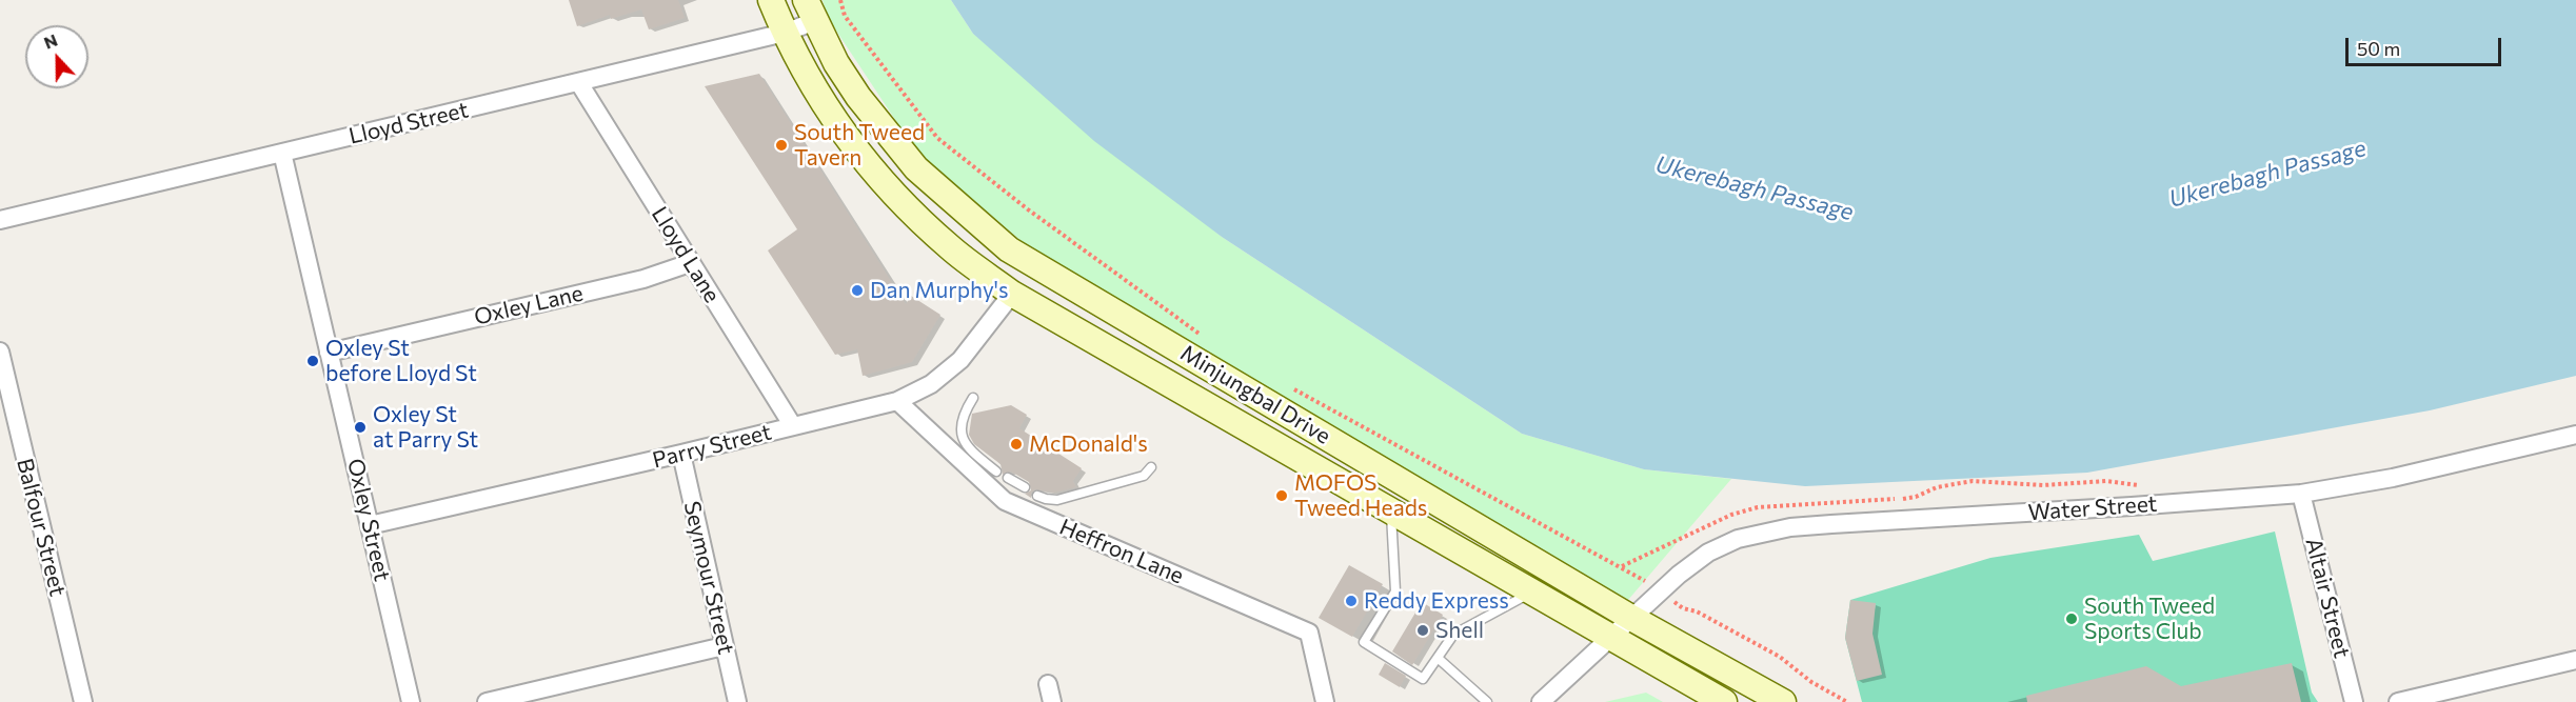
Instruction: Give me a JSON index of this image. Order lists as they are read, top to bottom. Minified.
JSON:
{"streets":{"main road":["Minjungbal Drive"],"street":["Lloyd Street","Lloyd Lane","Oxley Lane","Parry Street","Water Street","Oxley Street","Balfour Street","Heffron Lane","Seymour Street","Altair Street"]},"crossings":[["Lloyd Street","Lloyd Lane"],["Lloyd Street","Minjungbal Drive"],["Lloyd Street","Oxley Street"],["Lloyd Lane","Oxley Lane"],["Lloyd Lane","Parry Street"],["Oxley Lane","Oxley Street"],["Minjungbal Drive","Parry Street"],["Minjungbal Drive","Water Street"],["Parry Street","Oxley Street"],["Parry Street","Heffron Lane"],["Parry Street","Seymour Street"],["Water Street","Altair Street"]],"water":["Ukerebagh Passage"],"places":["South Tweed Tavern","Dan Murphy's","Oxley St before Lloyd St","Oxley St at Parry St","McDonald's","MOFOS Tweed Heads","Reddy Express","South Tweed Sports Club","Shell"],"scale_bar":"50 m","north":"top"}
